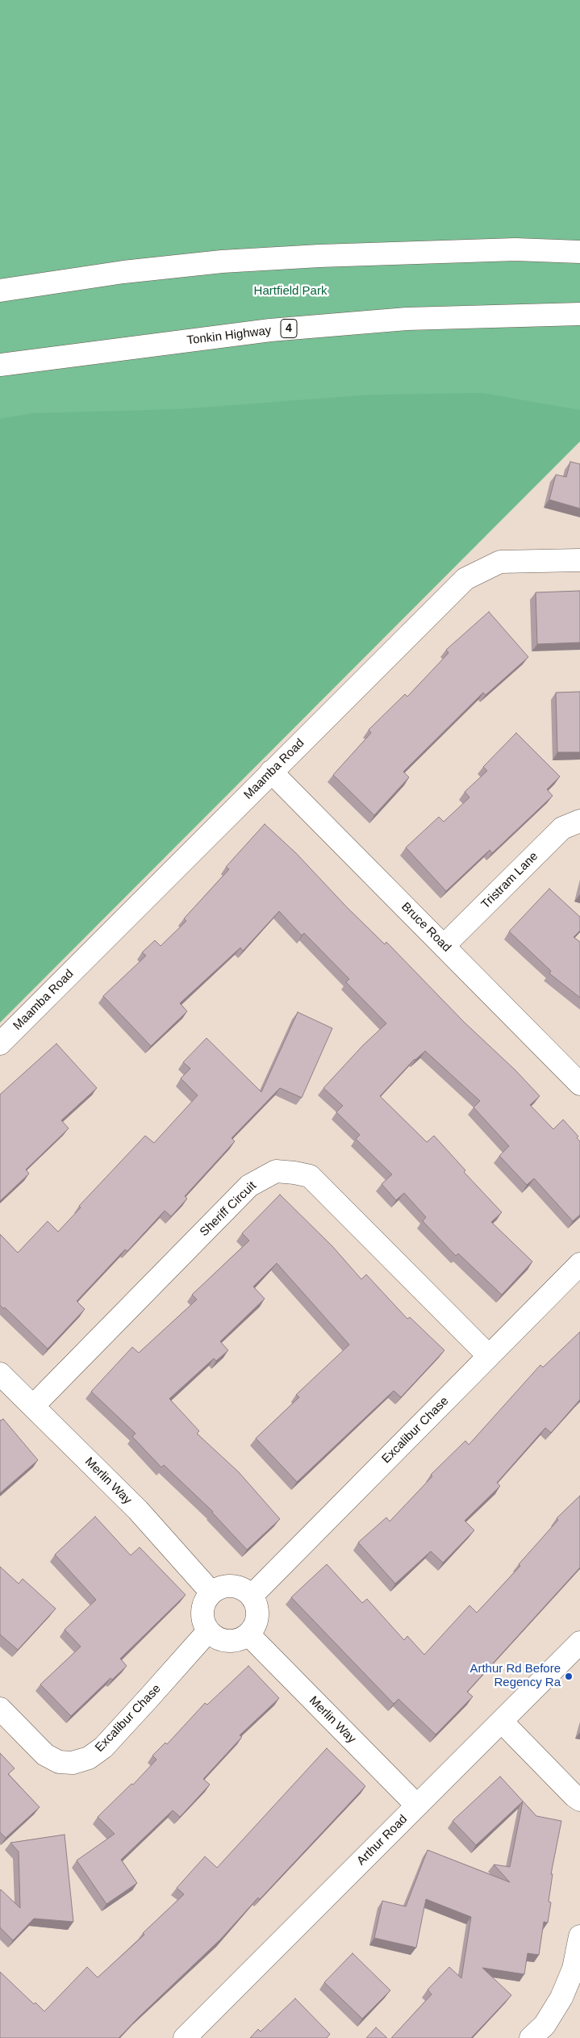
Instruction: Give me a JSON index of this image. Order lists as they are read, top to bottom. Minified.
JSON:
{"streets":{"main road":["4","Tonkin Highway","Maamba Road","Tristram Lane","Bruce Road","Sheriff Circuit","Excalibur Chase","Merlin Way","Arthur Road"]},"crossings":[["Maamba Road","Bruce Road"],["Tristram Lane","Bruce Road"],["Sheriff Circuit","Excalibur Chase"],["Sheriff Circuit","Merlin Way"],["Excalibur Chase","Merlin Way"],["Merlin Way","Arthur Road"]],"parks":["Hartfield Park"],"places":["Arthur Rd Before Regency Ra"]}
